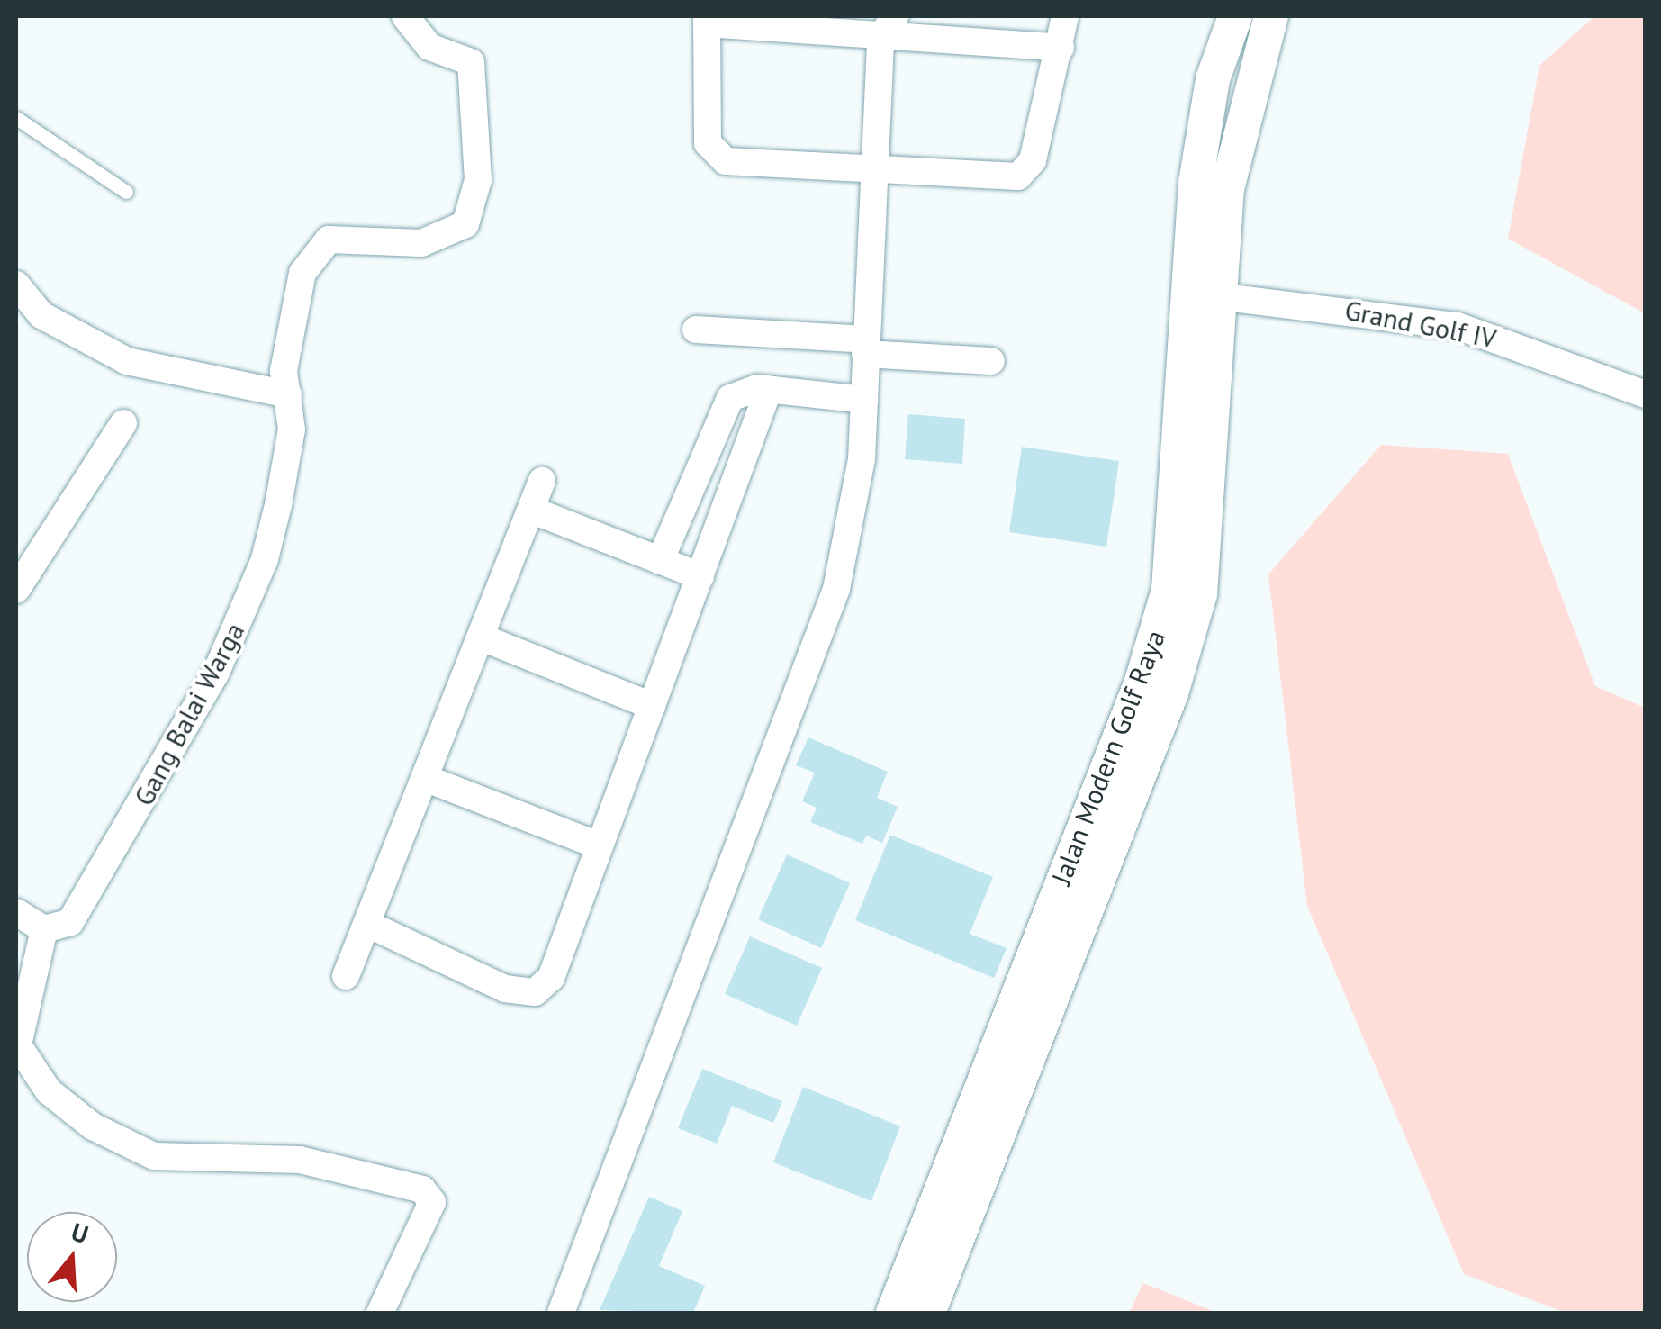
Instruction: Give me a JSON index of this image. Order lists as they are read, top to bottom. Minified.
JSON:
{"streets":{"street":["Grand Golf IV","Gang Balai Warga","Jalan Modern Golf Raya"]},"crossings":[["Grand Golf IV","Jalan Modern Golf Raya"]],"north":"top"}
